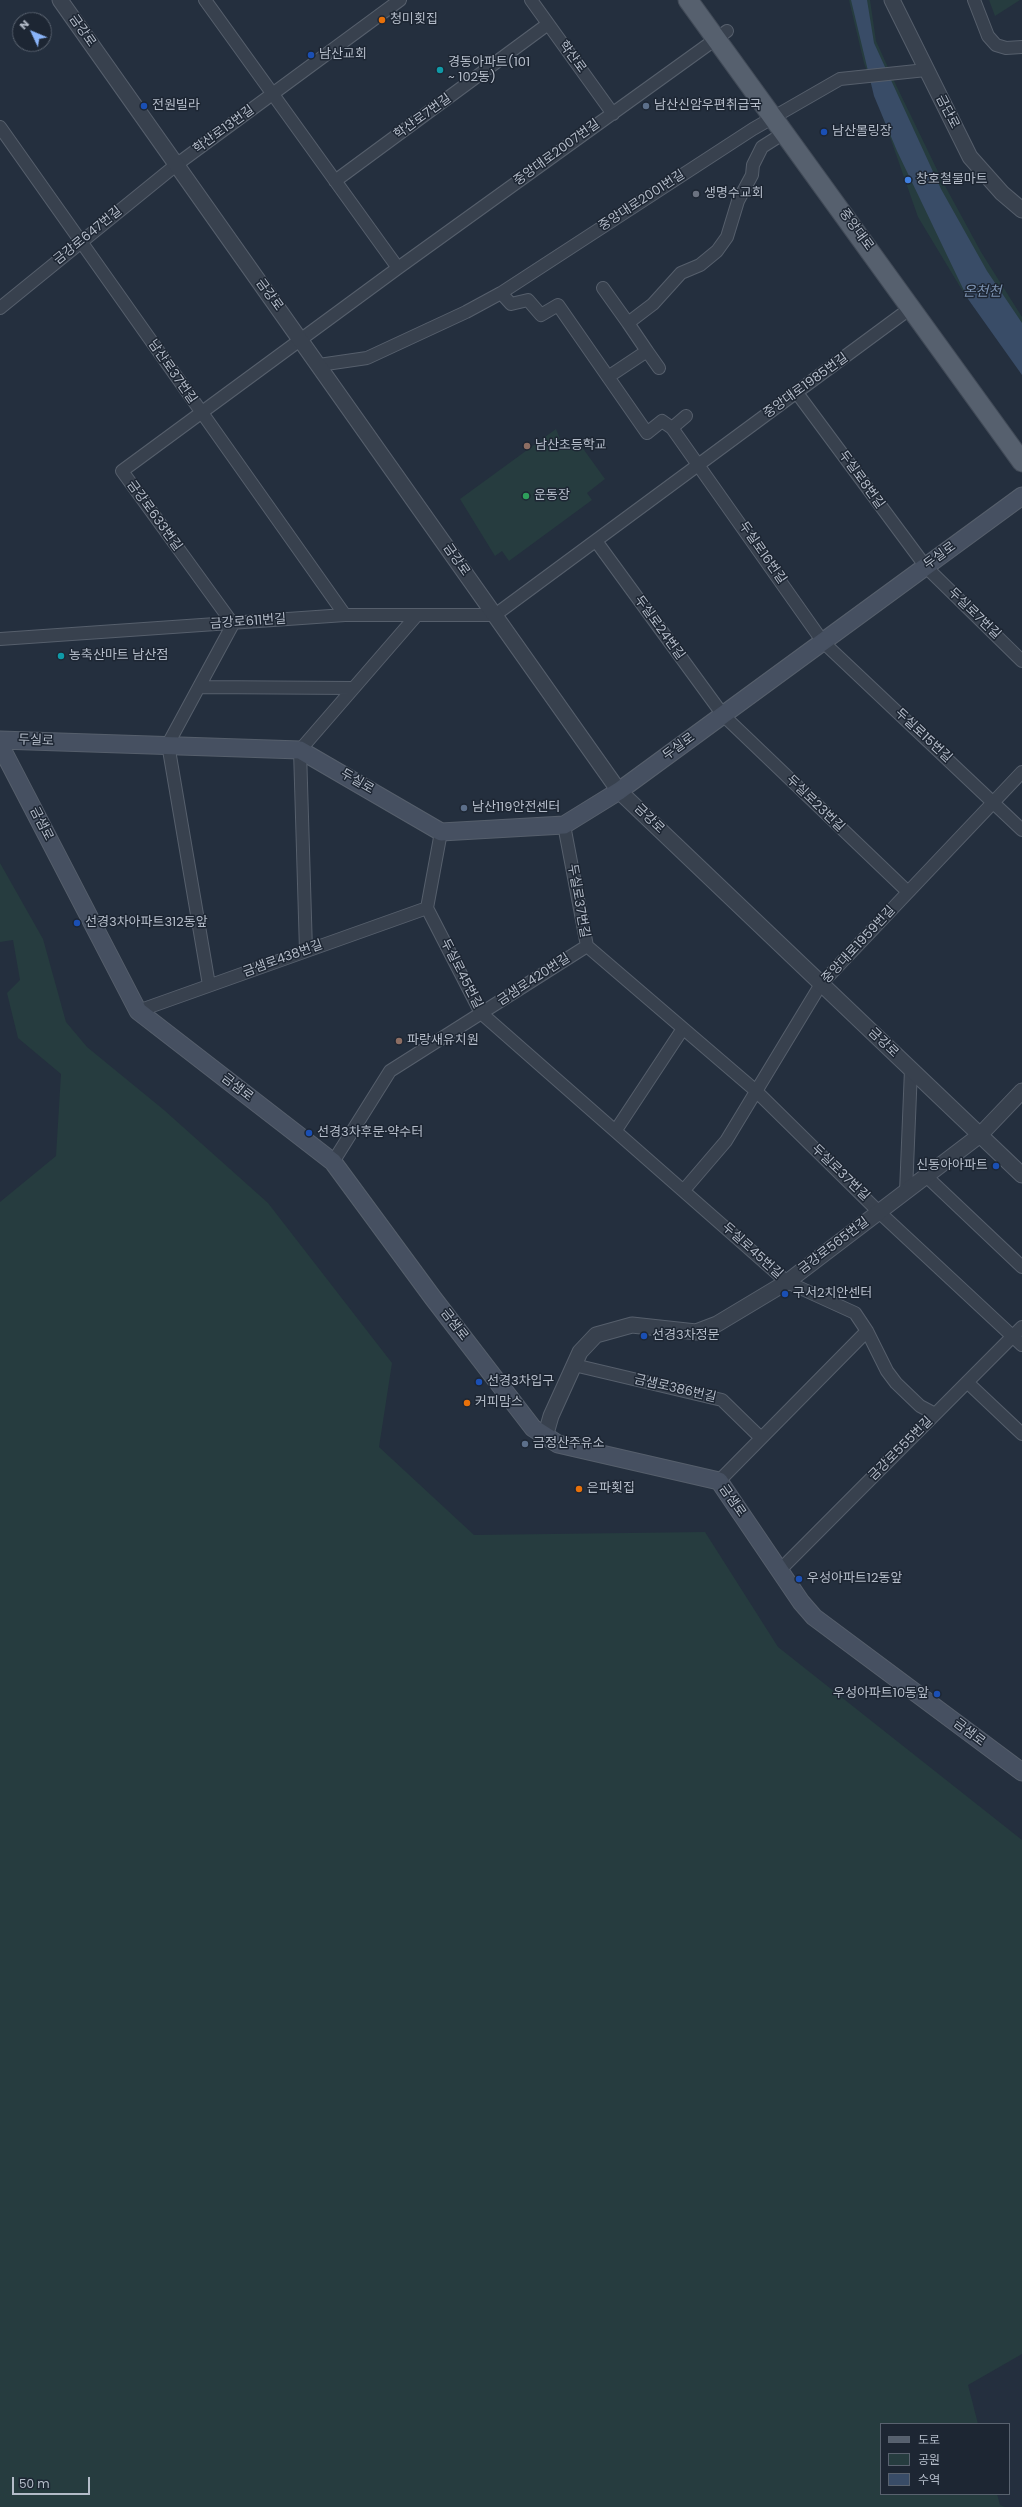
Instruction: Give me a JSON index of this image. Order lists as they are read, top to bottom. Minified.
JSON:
{"streets":{"main road":["중앙대로","두실로","금샘로"],"street":["금강로","학산로","금단로","학산로7번길","학산로13번길","중앙대로2007번길","중앙대로2001번길","금강로647번길","남산로37번길","중앙대로1985번길","두실로8번길","금강로633번길","두실로16번길","두실로7번길","금강로611번길","두실로24번길","두실로15번길","두실로23번길","두실로37번길","중앙대로1959번길","금샘로438번길","두실로45번길","금샘로420번길","금강로565번길","금샘로386번길","금강로555번길"]},"crossings":[["금강로","학산로13번길"],["금강로","중앙대로2007번길"],["금강로","중앙대로2001번길"],["금강로","금강로647번길"],["금강로","중앙대로1985번길"],["금강로","금강로633번길"],["금강로","두실로"],["금강로","금강로611번길"],["금강로","중앙대로1959번길"],["금강로","금강로565번길"],["학산로","학산로7번길"],["학산로","중앙대로2007번길"],["학산로13번길","금강로647번길"],["중앙대로2007번길","중앙대로"],["중앙대로2007번길","금강로633번길"],["중앙대로2001번길","중앙대로"],["중앙대로","중앙대로1985번길"],["금강로647번길","남산로37번길"],["남산로37번길","금강로633번길"],["남산로37번길","금강로611번길"],["중앙대로1985번길","두실로8번길"],["중앙대로1985번길","두실로16번길"],["중앙대로1985번길","금강로611번길"],["중앙대로1985번길","두실로24번길"],["두실로8번길","두실로"],["두실로8번길","두실로7번길"],["금강로633번길","금강로611번길"],["두실로16번길","두실로"],["두실로16번길","두실로15번길"],["두실로","두실로7번길"],["두실로","두실로24번길"],["두실로","두실로15번길"],["두실로","두실로23번길"],["두실로","두실로37번길"],["두실로24번길","두실로23번길"],["두실로15번길","중앙대로1959번길"],["두실로23번길","중앙대로1959번길"],["금샘로","금샘로438번길"],["금샘로","금샘로420번길"],["금샘로","금강로565번길"],["금샘로","금강로555번길"],["두실로37번길","중앙대로1959번길"],["두실로37번길","금샘로420번길"],["두실로37번길","금강로565번길"],["두실로37번길","금강로555번길"],["중앙대로1959번길","두실로45번길"],["금샘로438번길","두실로45번길"],["두실로45번길","금샘로420번길"],["두실로45번길","금강로565번길"],["두실로45번길","금강로555번길"],["금강로565번길","금샘로386번길"]],"water":["온천천"],"places":["청미횟집","남산교회","경동아파트(101 ~ 102동)","전원빌라","남산신암우편취급국","남산볼링장","창호철물마트","생명수교회","남산초등학교","운동장","농축산마트 남산점","남산119안전센터","선경3차아파트312동앞","파랑새유치원","선경3차후문·약수터","신동아아파트","구서2치안센터","선경3차정문","선경3차입구","커피맘스","금정산주유소","은파횟집","우성아파트12동앞","우성아파트10동앞"],"legend":["도로","공원","수역"],"scale_bar":"50 m","north":"top left"}
